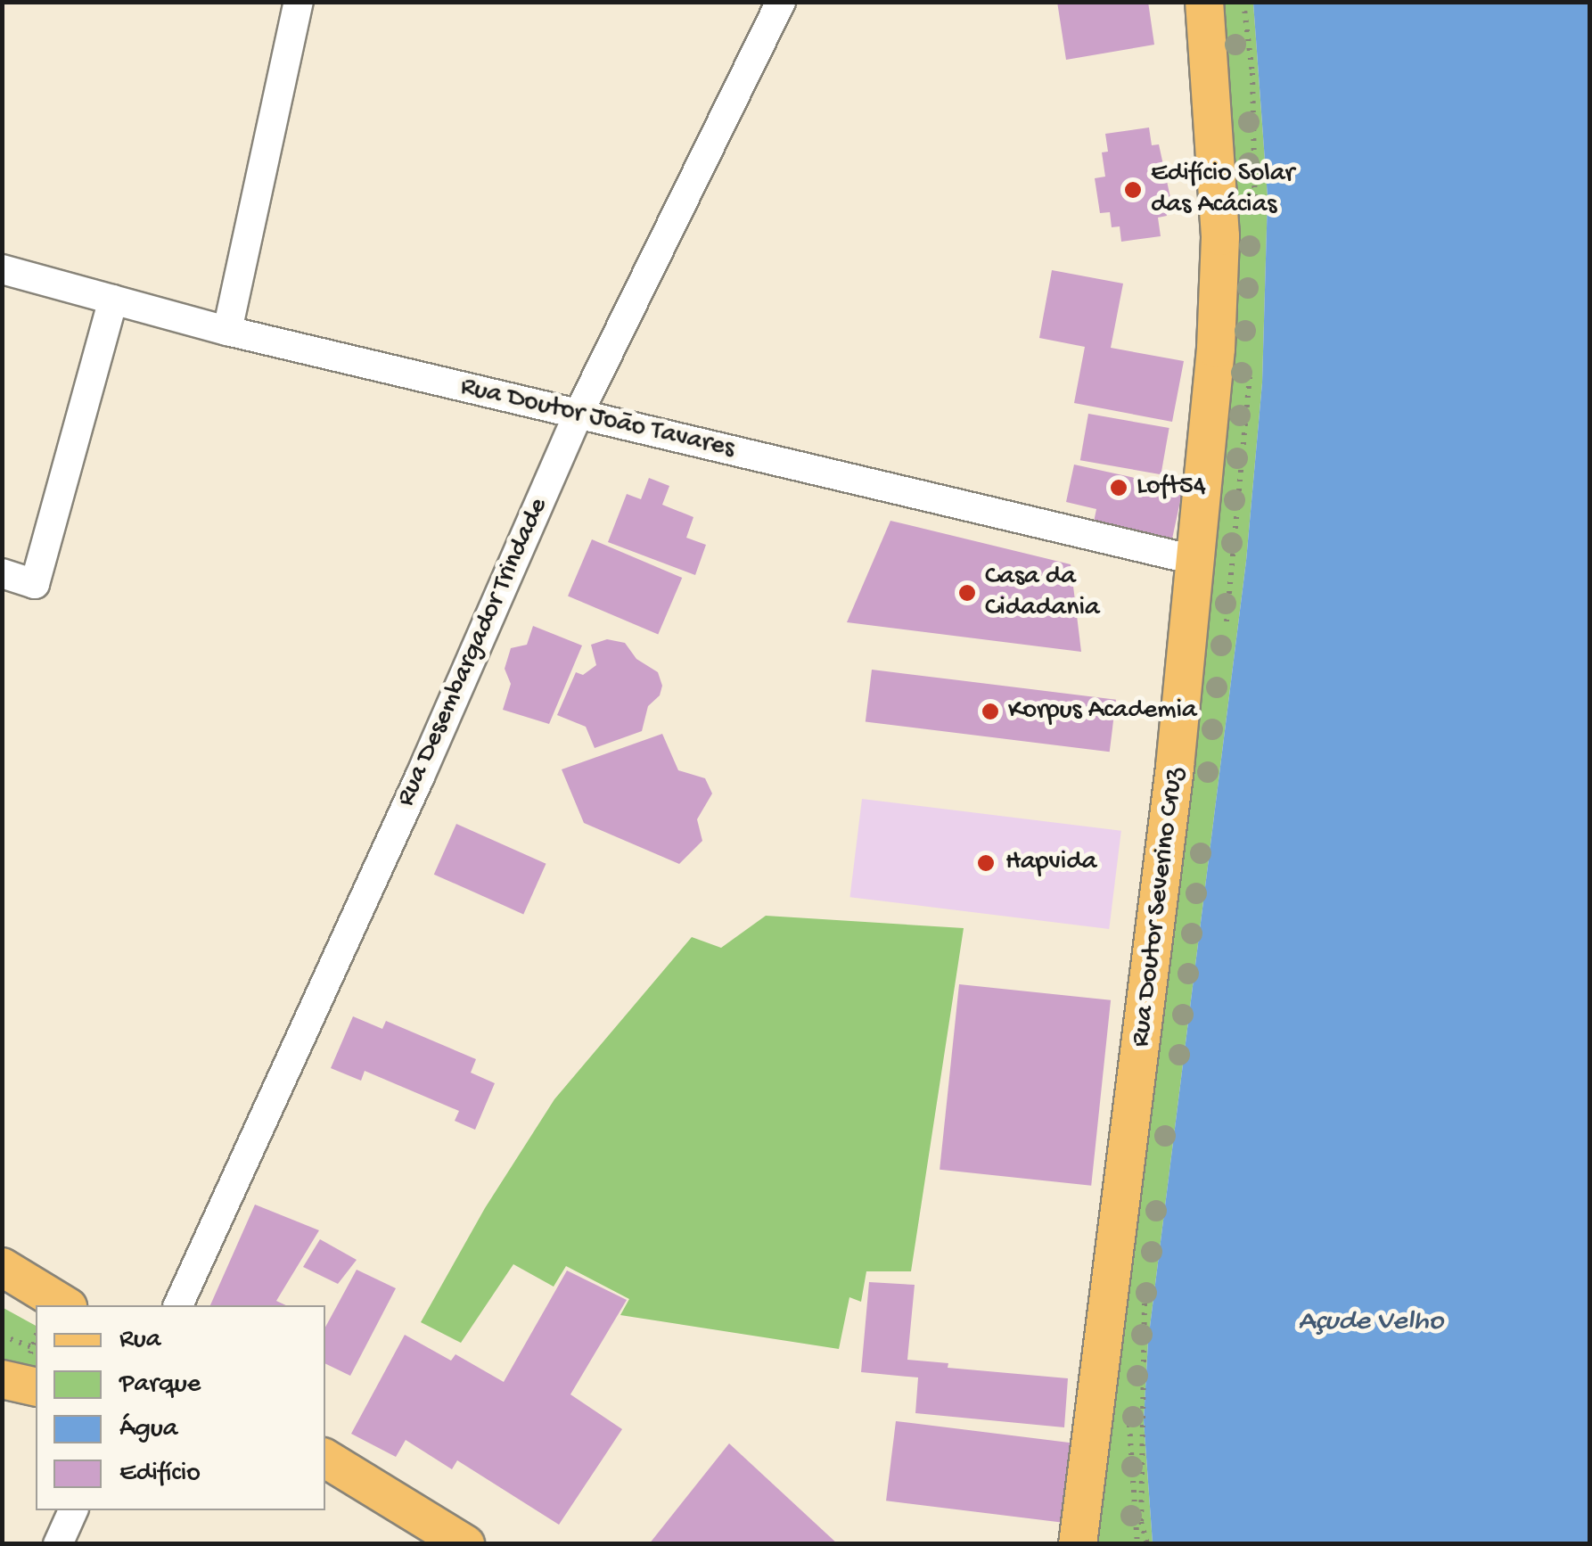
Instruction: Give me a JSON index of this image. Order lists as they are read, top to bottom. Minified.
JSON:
{"streets":{"main road":["Rua Doutor Severino Cruz"],"street":["Rua Doutor João Tavares","Rua Desembargador Trindade"]},"crossings":[["Rua Doutor João Tavares","Rua Desembargador Trindade"],["Rua Doutor João Tavares","Rua Doutor Severino Cruz"]],"water":["Açude Velho"],"places":["Edifício Solar das Acácias","Loft54","Casa da Cidadania","Korpus Academia","Hapvida"],"legend":["Rua","Parque","Água","Edifício"]}
